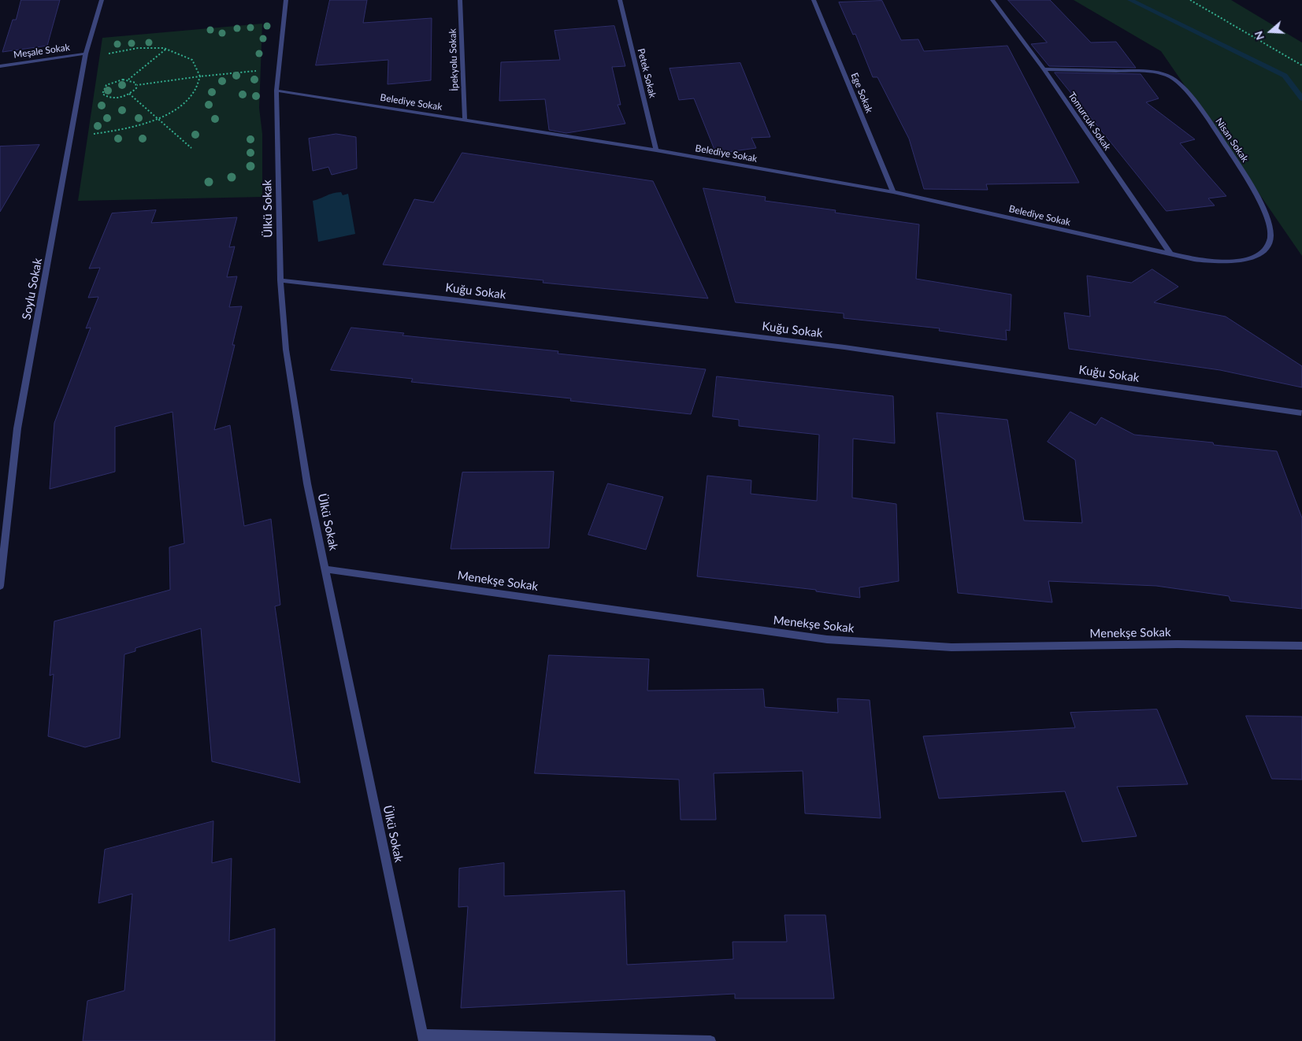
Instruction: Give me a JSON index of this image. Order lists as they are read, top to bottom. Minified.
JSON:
{"streets":{"street":["Meşale Sokak","İpekyolu Sokak","Petek Sokak","Ege Sokak","Belediye Sokak","Tomurcuk Sokak","Nisan Sokak","Ülkü Sokak","Soylu Sokak","Kuğu Sokak","Menekşe Sokak"]},"crossings":[["Meşale Sokak","Soylu Sokak"],["İpekyolu Sokak","Belediye Sokak"],["Petek Sokak","Belediye Sokak"],["Ege Sokak","Belediye Sokak"],["Belediye Sokak","Tomurcuk Sokak"],["Belediye Sokak","Nisan Sokak"],["Belediye Sokak","Ülkü Sokak"],["Tomurcuk Sokak","Nisan Sokak"],["Ülkü Sokak","Kuğu Sokak"],["Ülkü Sokak","Menekşe Sokak"]],"north":"left"}
